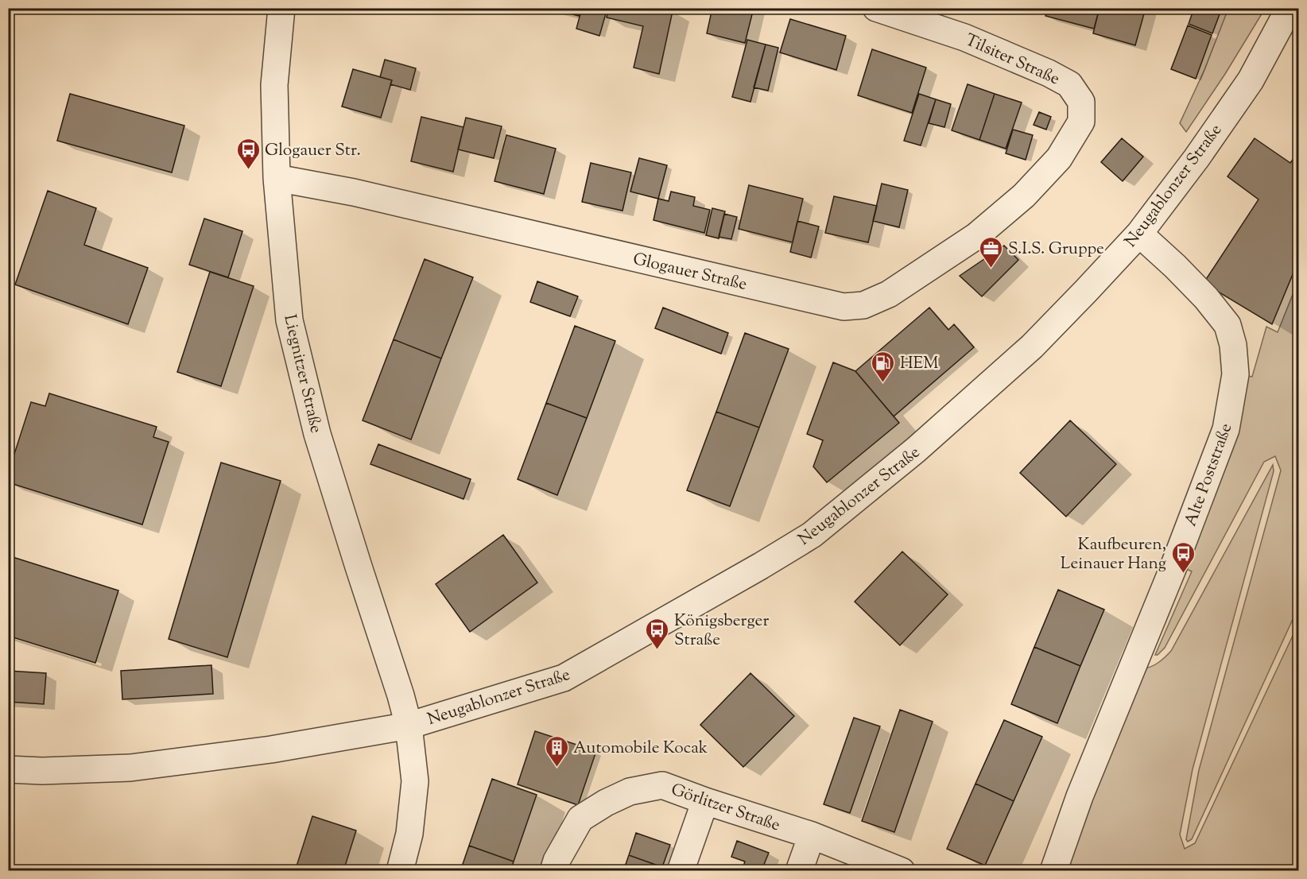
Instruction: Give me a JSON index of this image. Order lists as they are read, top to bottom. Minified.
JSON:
{"streets":{"street":["Tilsiter Straße","Neugablonzer Straße","Glogauer Straße","Liegnitzer Straße","Alte Poststraße","Görlitzer Straße"]},"crossings":[["Tilsiter Straße","Glogauer Straße"],["Neugablonzer Straße","Liegnitzer Straße"],["Neugablonzer Straße","Alte Poststraße"],["Glogauer Straße","Liegnitzer Straße"]],"places":{"bus stop":["Glogauer Str.","Kaufbeuren, Leinauer Hang","Königsberger Straße"],"office":["S.I.S. Gruppe"],"fuel station":["HEM"],"building":["Automobile Kocak"]}}
